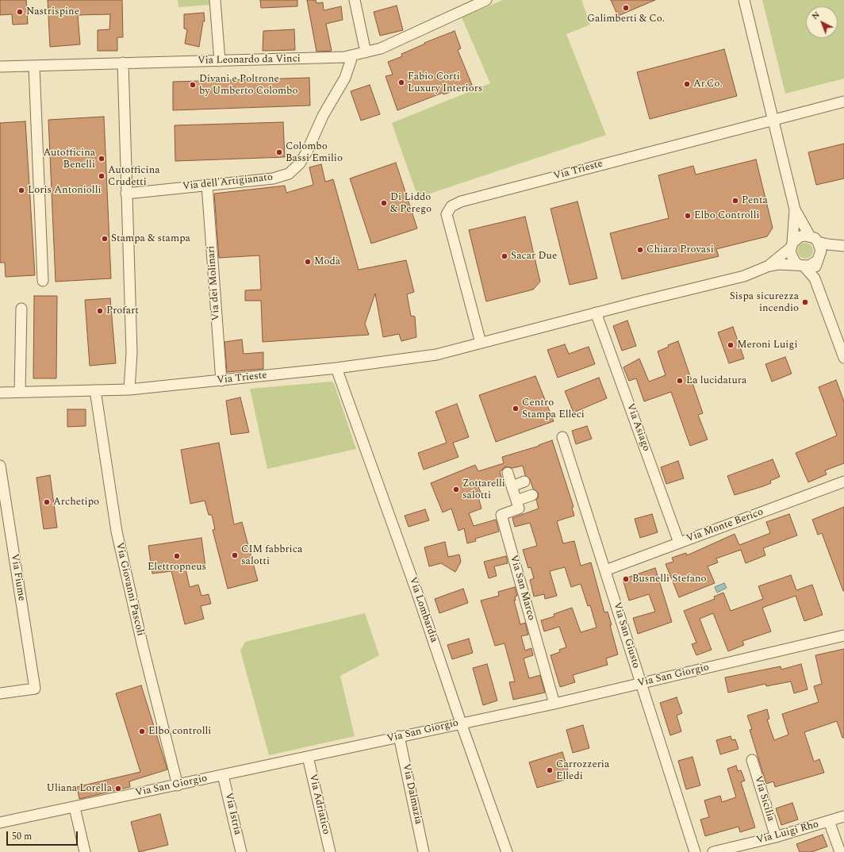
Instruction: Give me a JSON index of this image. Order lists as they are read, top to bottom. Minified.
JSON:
{"streets":{"street":["Via Leonardo da Vinci","Via Trieste","Via dell'Artigianato","Via dei Molinari","Via Asiago","Via Monte Berico","Via Fiume","Via San Marco","Via Giovanni Pascoli","Via Lombardia","Via San Giusto","Via San Giorgio","Via Dalmazia","Via Sicilia","Via Adriatico","Via Istria","Via Luigi Rho"]},"crossings":[["Via Leonardo da Vinci","Via dell'Artigianato"],["Via Trieste","Via dei Molinari"],["Via Trieste","Via Asiago"],["Via Trieste","Via Giovanni Pascoli"],["Via Trieste","Via Lombardia"],["Via dell'Artigianato","Via dei Molinari"],["Via Asiago","Via Monte Berico"],["Via Monte Berico","Via San Giusto"],["Via San Marco","Via San Giorgio"],["Via Giovanni Pascoli","Via San Giorgio"],["Via Lombardia","Via San Giorgio"],["Via San Giusto","Via San Giorgio"],["Via San Giorgio","Via Dalmazia"],["Via San Giorgio","Via Adriatico"],["Via San Giorgio","Via Istria"],["Via Sicilia","Via Luigi Rho"]],"places":["Galimberti & Co.","Nastrispine","Fabio Corti Luxury Interiors","Ar.Co.","Divani e Poltrone by Umberto Colombo","Colombo Bassi Emilio","Autofficina Benelli","Autofficina Crudetti","Loris Antoniolli","Penta","Di Liddo & Perego","Elbo Controlli","Stampa & stampa","Chiara Provasi","Sacar Due","Modà","Sispa sicurezza incendio","Profart","Meroni Luigi","La lucidatura","Centro Stampa Elleci","Zottarelli salotti","Archetipo","CIM fabbrica salotti","Elettropneus","Busnelli Stefano","Elbo controlli","Carrozzeria Elledi","Uliana Lorella"],"scale_bar":"50 m","north":"top left"}
